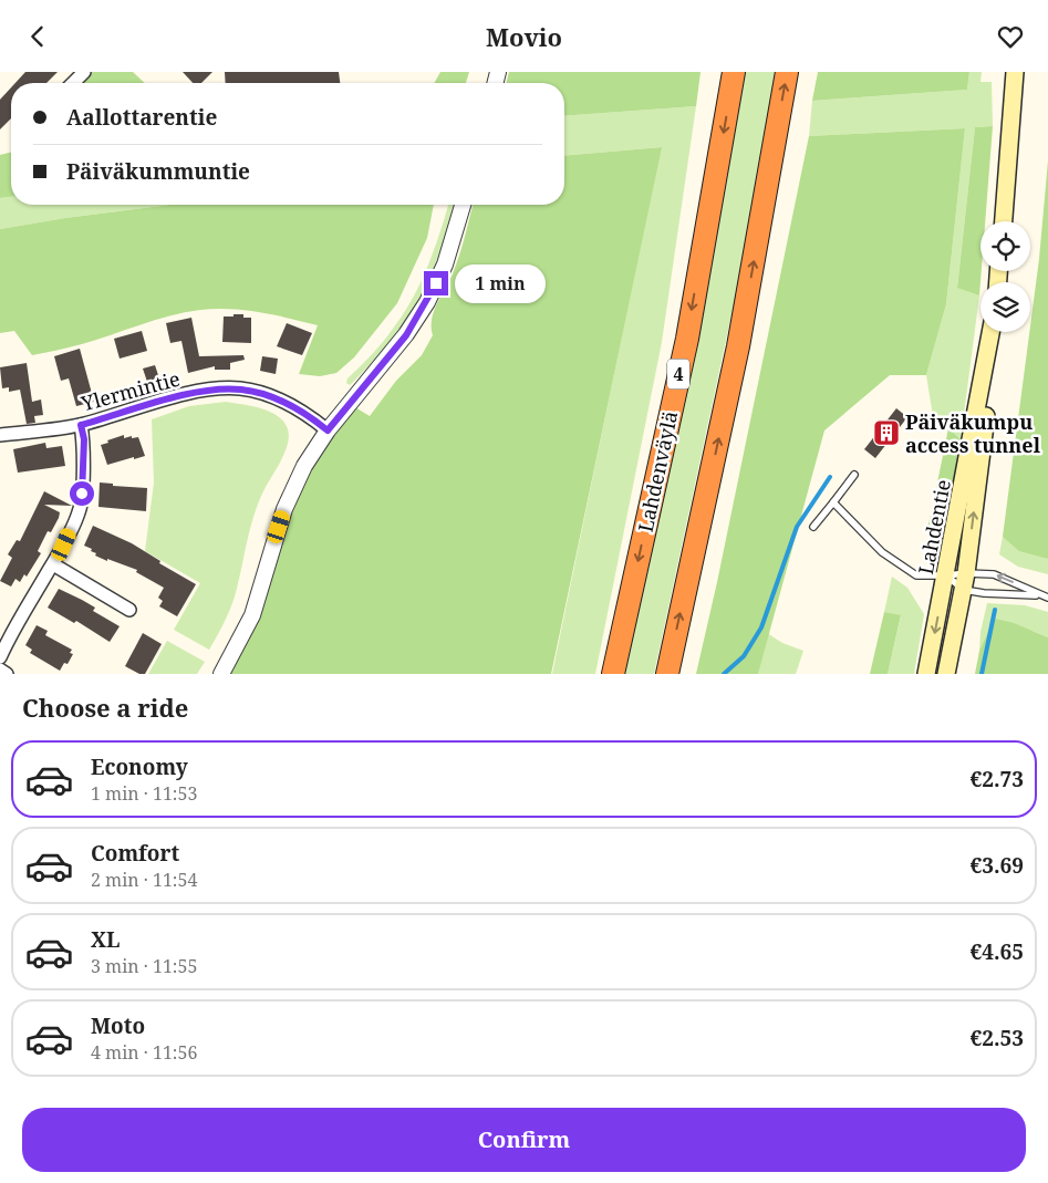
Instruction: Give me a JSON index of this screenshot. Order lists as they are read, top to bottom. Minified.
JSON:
{"streets":{"highway":["4","Lahdenväylä"],"main road":["Lahdentie"],"street":["Ylermintie"]},"places":{"building":["Päiväkumpu access tunnel"]},"page":{"header":"Movio","banner":["Aallottarentie","Päiväkummuntie"],"bubble":"1 min","heading":"Choose a ride","list":[{"name":"Economy","note":"1 min · 11:53","value":"€2.73"},{"name":"Comfort","note":"2 min · 11:54","value":"€3.69"},{"name":"XL","note":"3 min · 11:55","value":"€4.65"},{"name":"Moto","note":"4 min · 11:56","value":"€2.53"}],"buttons":"Confirm"}}
